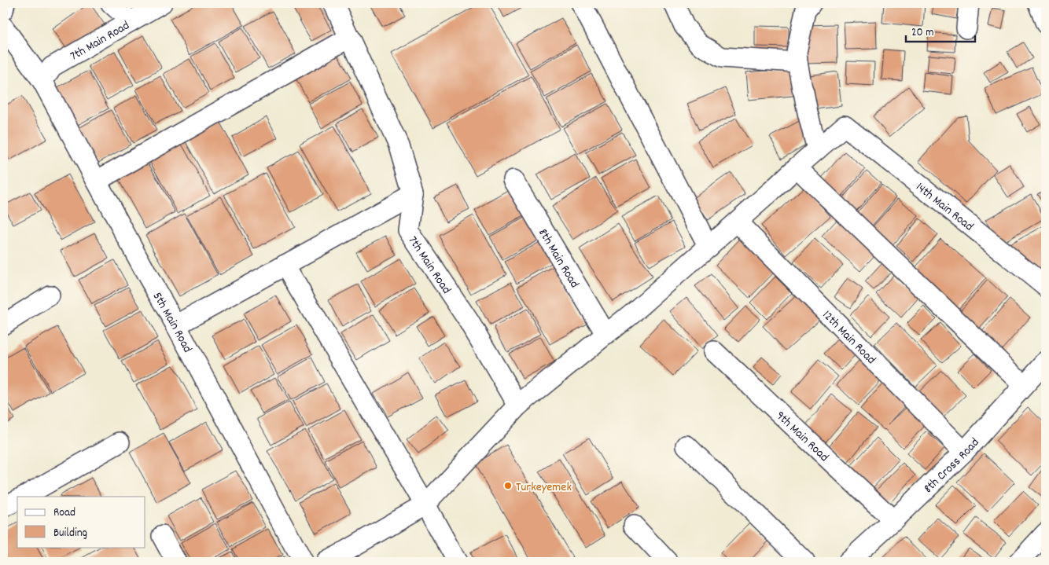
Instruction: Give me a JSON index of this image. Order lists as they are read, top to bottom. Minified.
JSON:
{"streets":{"street":["7th Main Road","14th Main Road","8th Main Road","5th Main Road","12th Main Road","9th Main Road","8th Cross Road"]},"crossings":[["7th Main Road","5th Main Road"],["12th Main Road","8th Cross Road"],["9th Main Road","8th Cross Road"]],"places":["Turkeyemek"],"legend":["Road","Building"],"scale_bar":"20 m"}
